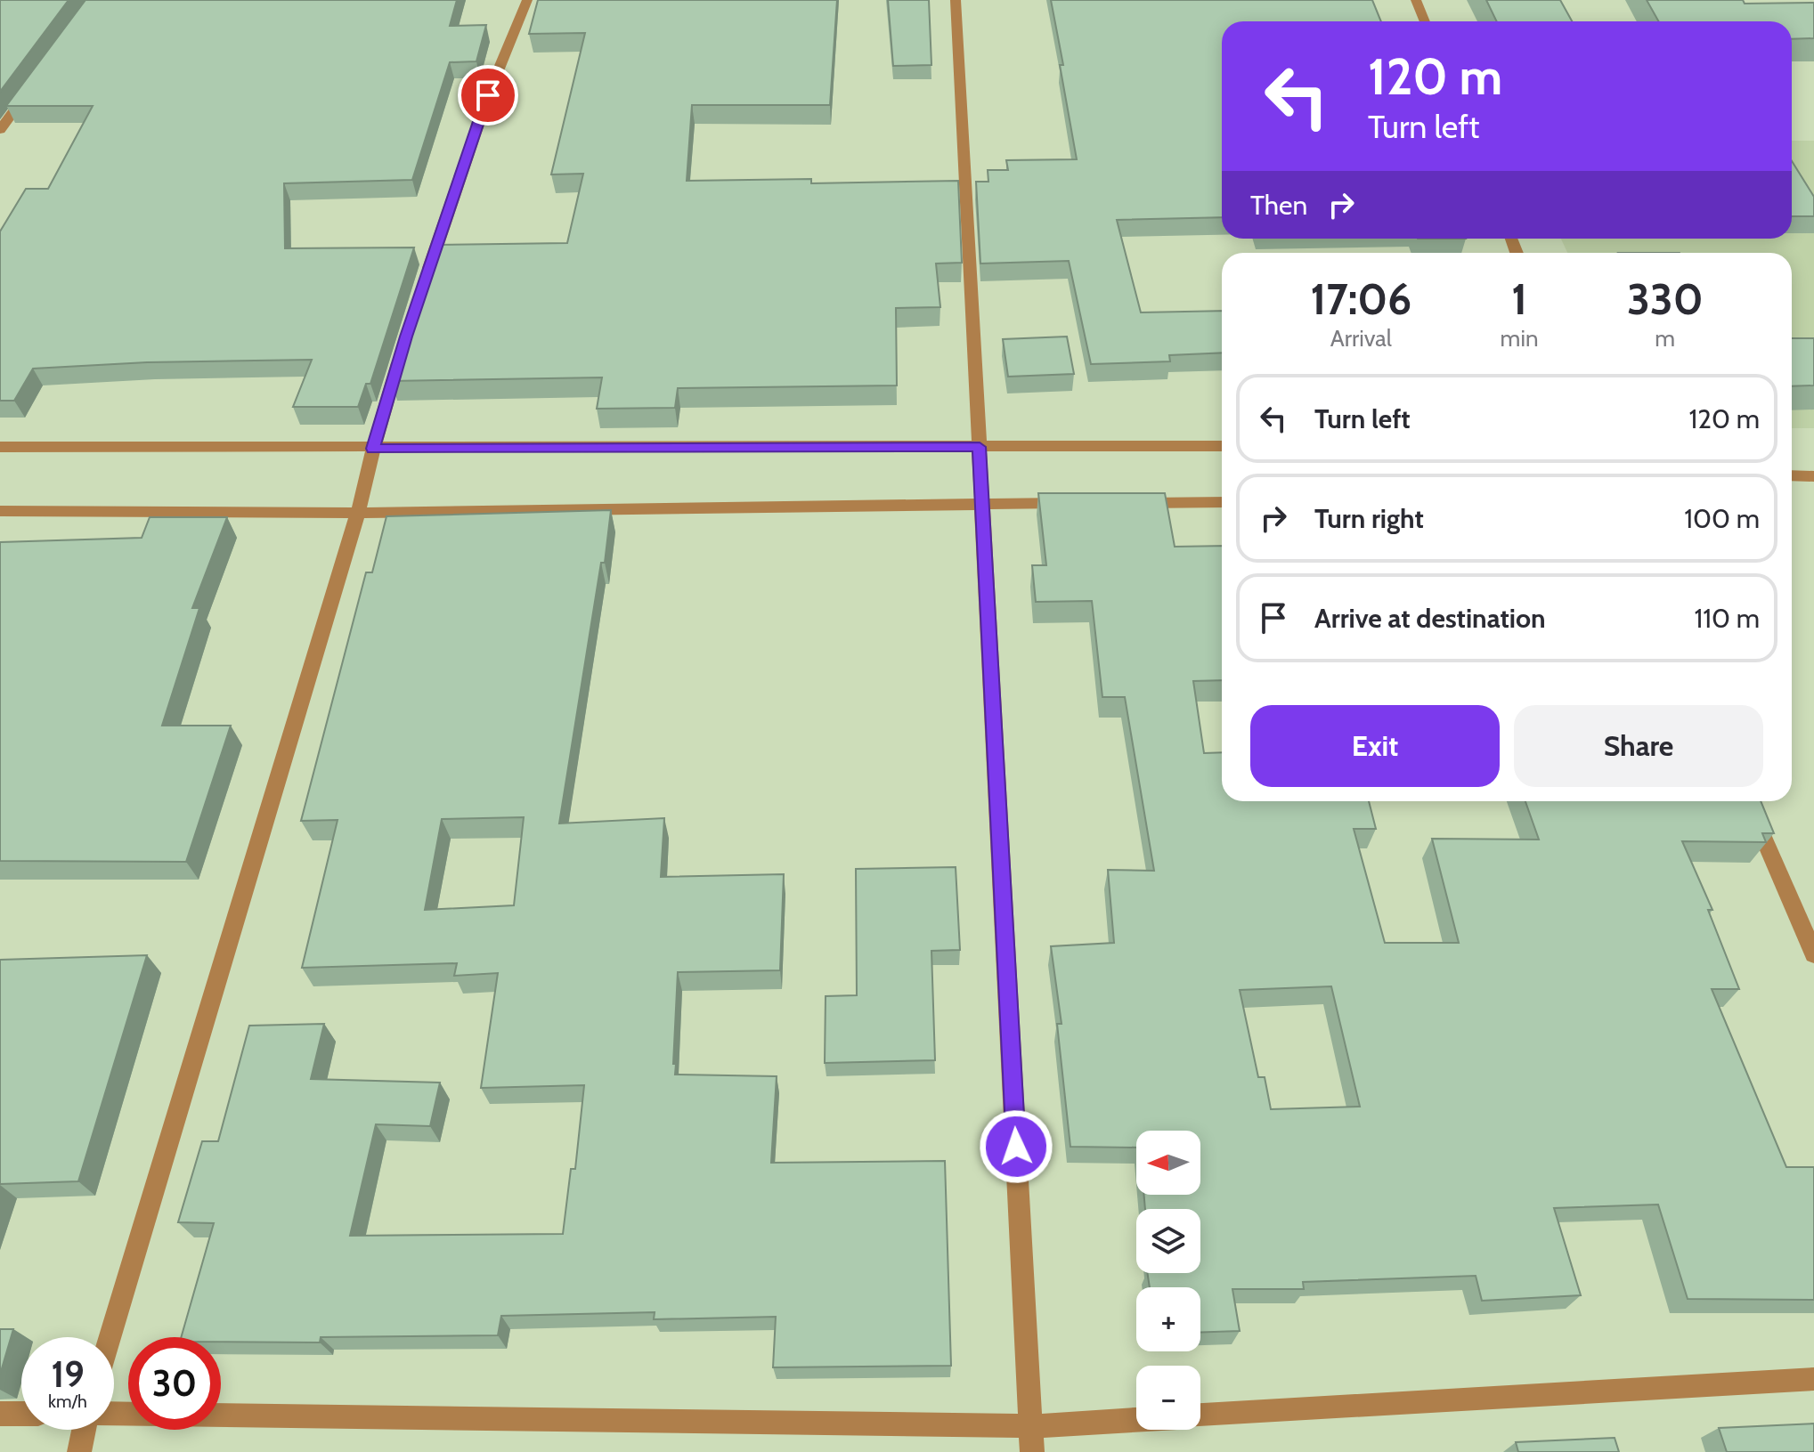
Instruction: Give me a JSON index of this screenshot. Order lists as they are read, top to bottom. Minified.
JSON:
{"north":"left","page":{"turn":["120 m","Turn left"],"then":"Then","eta":["17:06","Arrival","1","min","330","m"],"list":[{"name":"Turn left","value":"120 m"},{"name":"Turn right","value":"100 m"},{"name":"Arrive at destination","value":"110 m"}],"buttons":["Exit","Share"],"map_buttons":["+","−"],"speed":"19 km/h","limit":"30"}}
